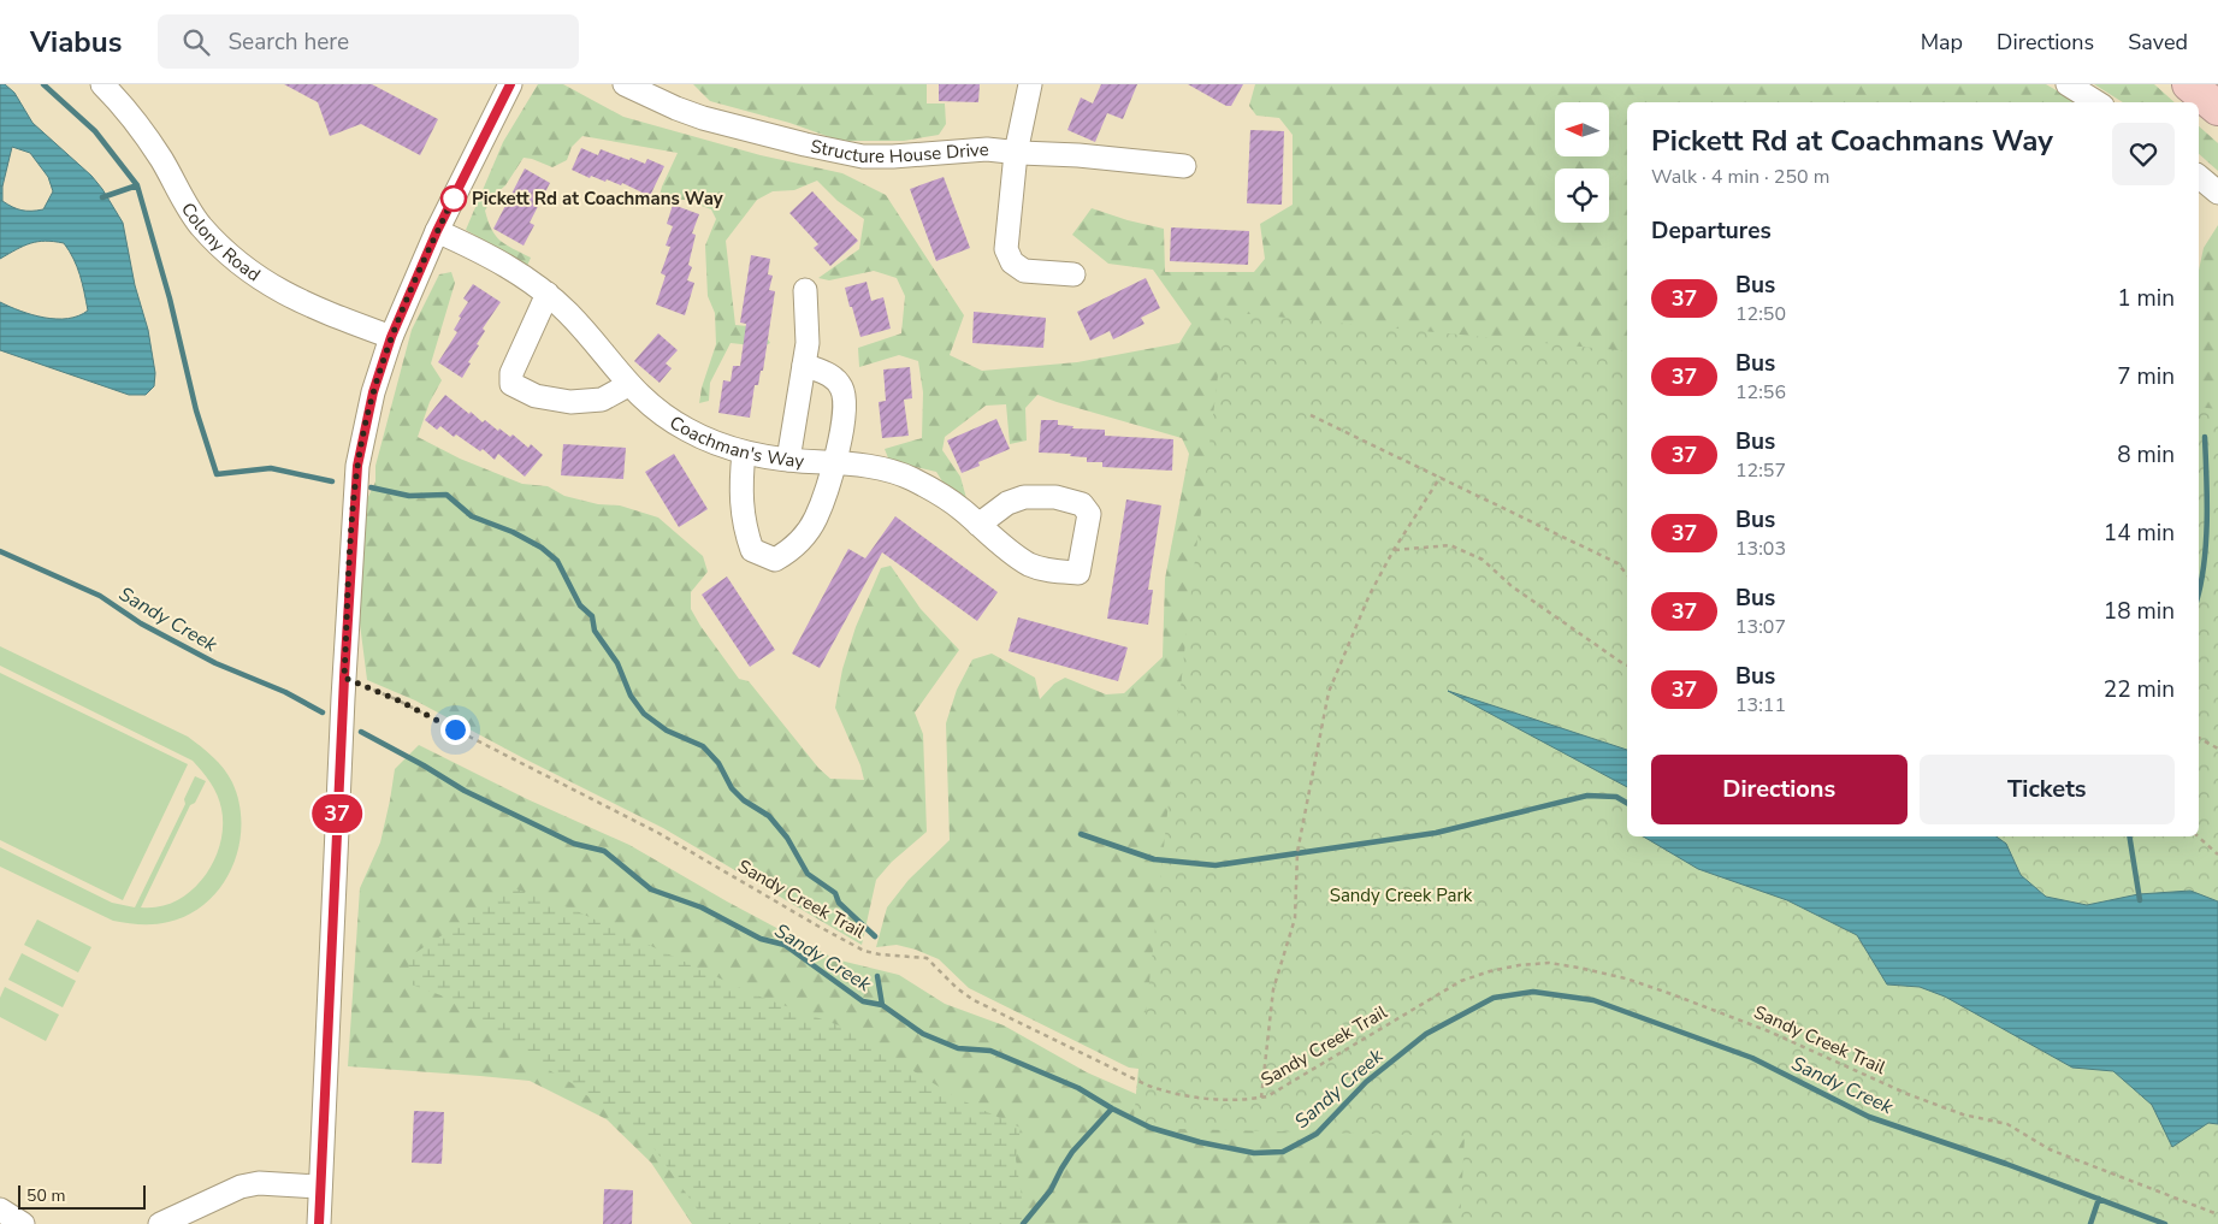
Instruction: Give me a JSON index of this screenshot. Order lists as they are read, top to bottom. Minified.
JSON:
{"streets":{"street":["Structure House Drive","Colony Road","Coachman's Way"],"path":["Sandy Creek Trail"]},"water":["Sandy Creek"],"parks":["Sandy Creek Park"],"places":["Pickett Rd at Coachmans Way"],"lines":["bus line 37"],"scale_bar":"50 m","north":"left","page":{"header":"Viabus","search":"Search here","nav":["Map","Directions","Saved"],"on_map":"37","heading":[["Pickett Rd at Coachmans Way","Walk · 4 min · 250 m"],"Departures"],"list":[{"mark":"37","name":"Bus","note":"12:50","value":"1 min"},{"mark":"37","name":"Bus","note":"12:56","value":"7 min"},{"mark":"37","name":"Bus","note":"12:57","value":"8 min"},{"mark":"37","name":"Bus","note":"13:03","value":"14 min"},{"mark":"37","name":"Bus","note":"13:07","value":"18 min"},{"mark":"37","name":"Bus","note":"13:11","value":"22 min"}],"buttons":["Directions","Tickets"],"scale":"50 m"}}
